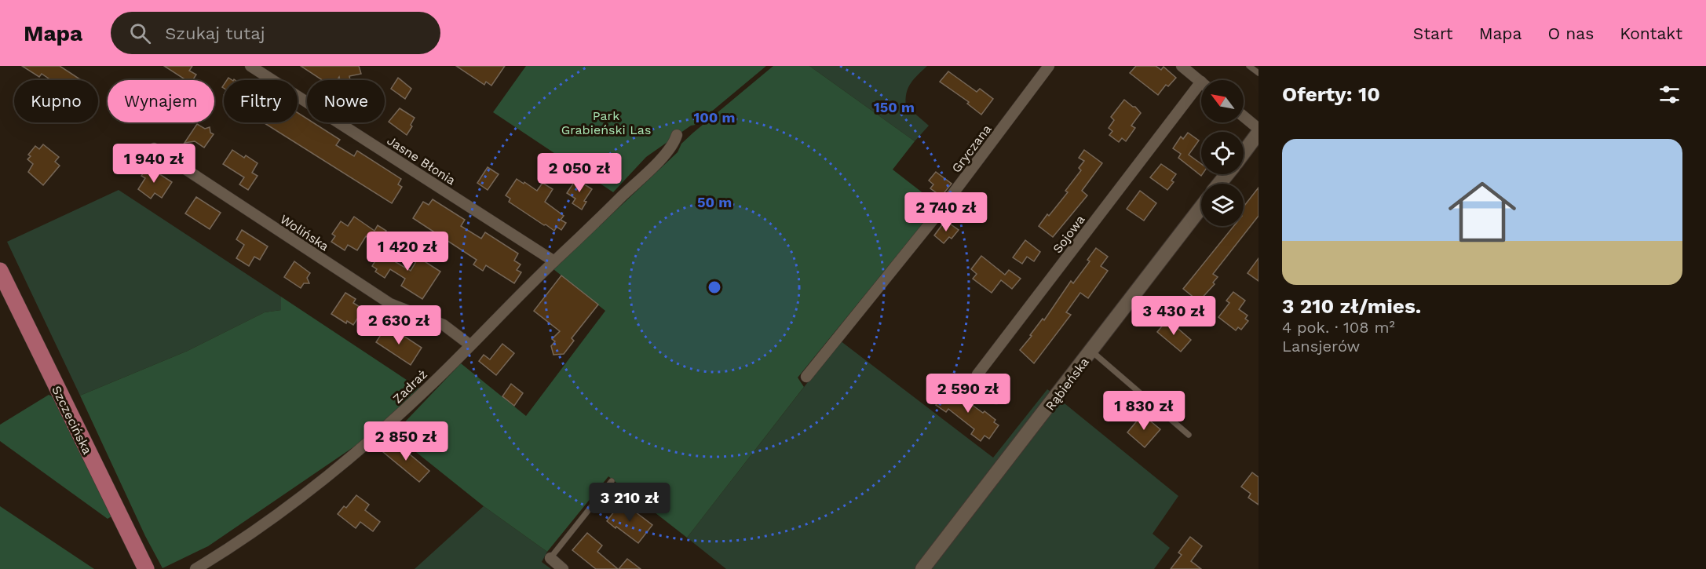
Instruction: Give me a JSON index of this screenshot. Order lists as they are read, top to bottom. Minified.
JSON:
{"streets":{"main road":["Szczecińska"],"street":["Gryczana","Jasne Błonia","Wolińska","Sojowa","Rąbieńska","Zadraż"]},"crossings":[["Jasne Błonia","Zadraż"],["Wolińska","Zadraż"]],"parks":["Park Grabieński Las"],"north":"top left","page":{"header":"Mapa","search":"Szukaj tutaj","nav":["Start","Mapa","O nas","Kontakt"],"heading":"Oferty: 10","chip":["Kupno","Wynajem","Filtry","Nowe"],"list":[{"name":"3 210 zł/mies.","note":"4 pok. · 108 m² · Lansjerów"}],"price":["1 940 zł","2 050 zł","2 740 zł","1 420 zł","3 430 zł","2 630 zł","2 590 zł","1 830 zł","2 850 zł","3 210 zł"]},"rings":["150 m","100 m","50 m"]}
